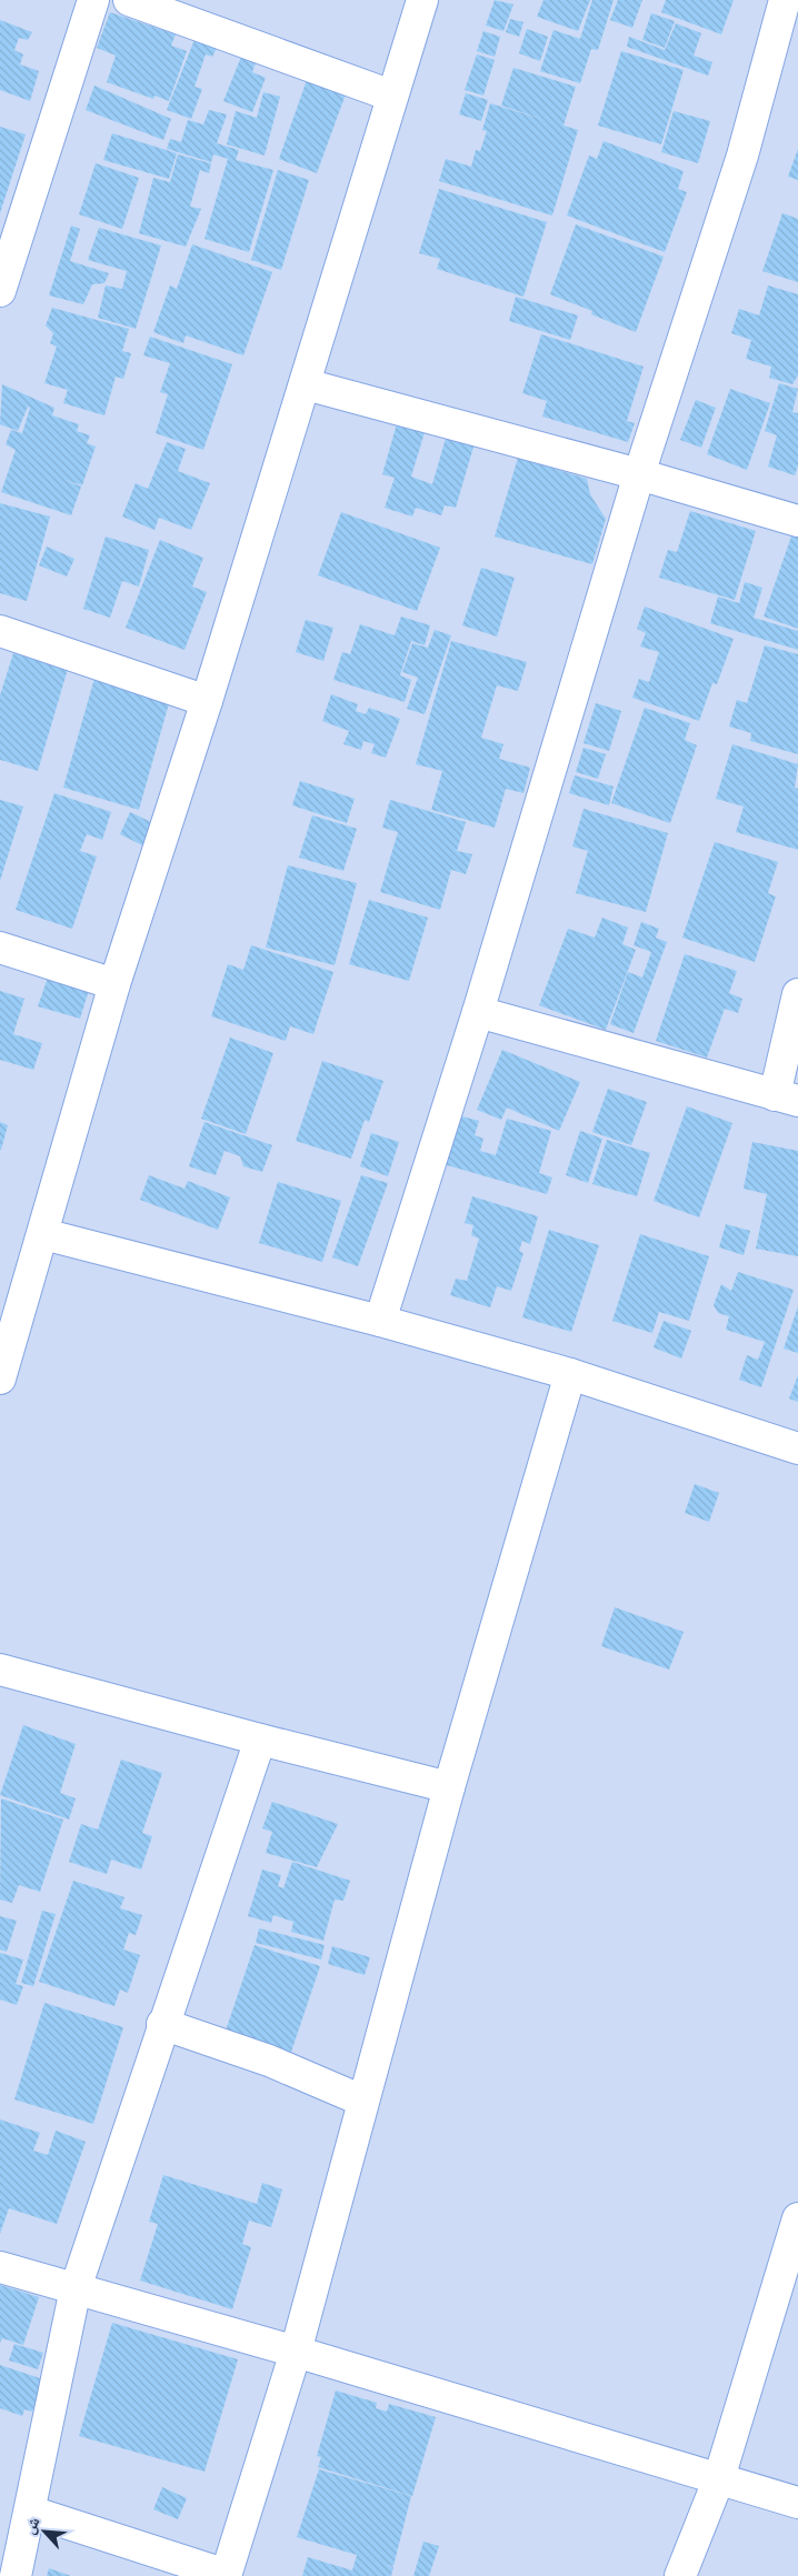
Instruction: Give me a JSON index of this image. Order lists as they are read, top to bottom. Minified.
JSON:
{"north":"top left"}
